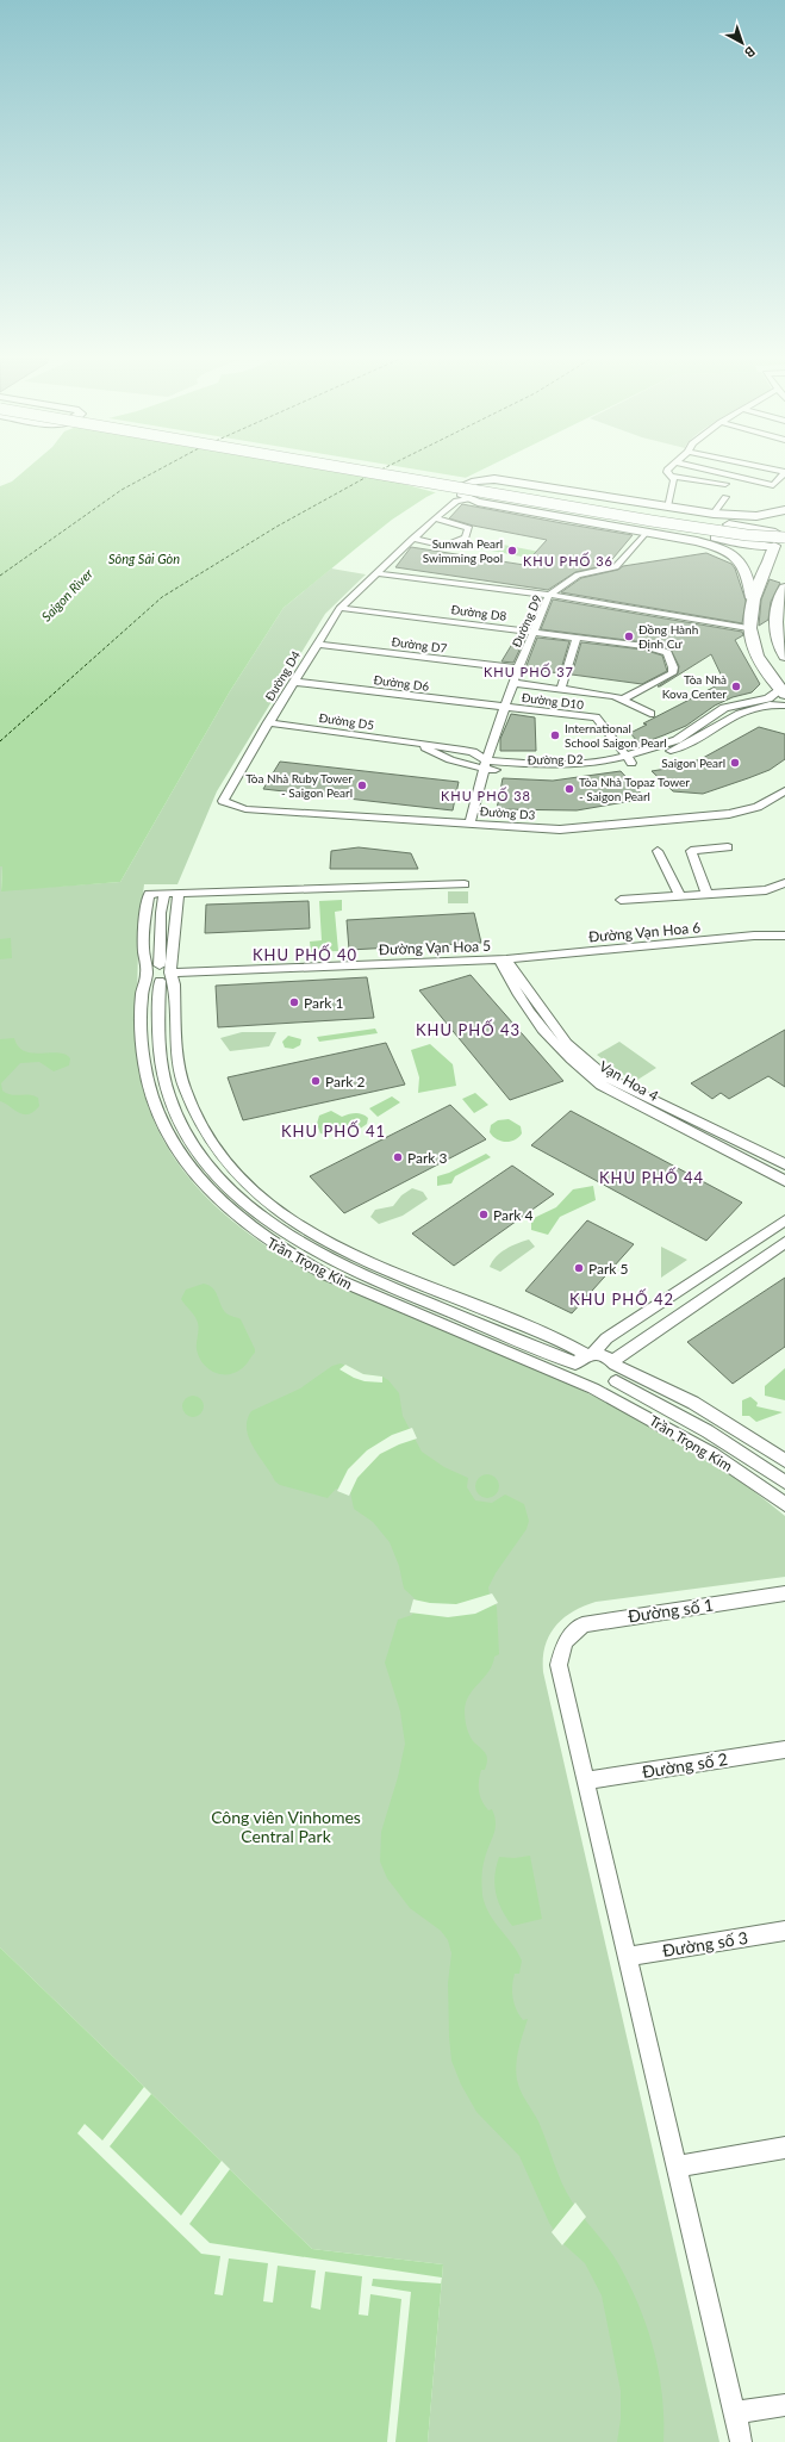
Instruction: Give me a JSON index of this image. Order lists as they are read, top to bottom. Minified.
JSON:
{"streets":{"street":["Đường D8","Đường D9","Đường D7","Đường D4","Đường D6","Đường D10","Đường D5","Đường D2","Đường D3","Đường Vạn Hoa 6","Đường Vạn Hoa 5","Vạn Hoa 4","Trần Trọng Kim","Đường số 1","Đường số 2","Đường số 3"]},"crossings":[["Đường D8","Đường D9"],["Đường D8","Đường D4"],["Đường D9","Đường D7"],["Đường D9","Đường D6"],["Đường D9","Đường D10"],["Đường D9","Đường D5"],["Đường D9","Đường D2"],["Đường D9","Đường D3"],["Đường D7","Đường D4"],["Đường D4","Đường D6"],["Đường D4","Đường D5"],["Đường D4","Đường D3"],["Đường D6","Đường D10"],["Đường D10","Đường D2"],["Đường D5","Đường D2"],["Đường Vạn Hoa 6","Đường Vạn Hoa 5"],["Đường Vạn Hoa 6","Vạn Hoa 4"],["Đường Vạn Hoa 5","Vạn Hoa 4"],["Đường Vạn Hoa 5","Trần Trọng Kim"],["Đường số 1","Đường số 2"]],"districts":["KHU PHỐ 36","KHU PHỐ 37","KHU PHỐ 38","KHU PHỐ 40","KHU PHỐ 43","KHU PHỐ 41","KHU PHỐ 44","KHU PHỐ 42"],"water":["Sông Sài Gòn","Saigon River"],"parks":["Công viên Vinhomes Central Park"],"places":["Sunwah Pearl Swimming Pool","Đồng Hành Định Cư","Tòa Nhà Kova Center","International School Saigon Pearl","Saigon Pearl","Tòa Nhà Ruby Tower - Saigon Pearl","Tòa Nhà Topaz Tower - Saigon Pearl","Park 1","Park 2","Park 3","Park 4","Park 5"],"north":"bottom right"}
